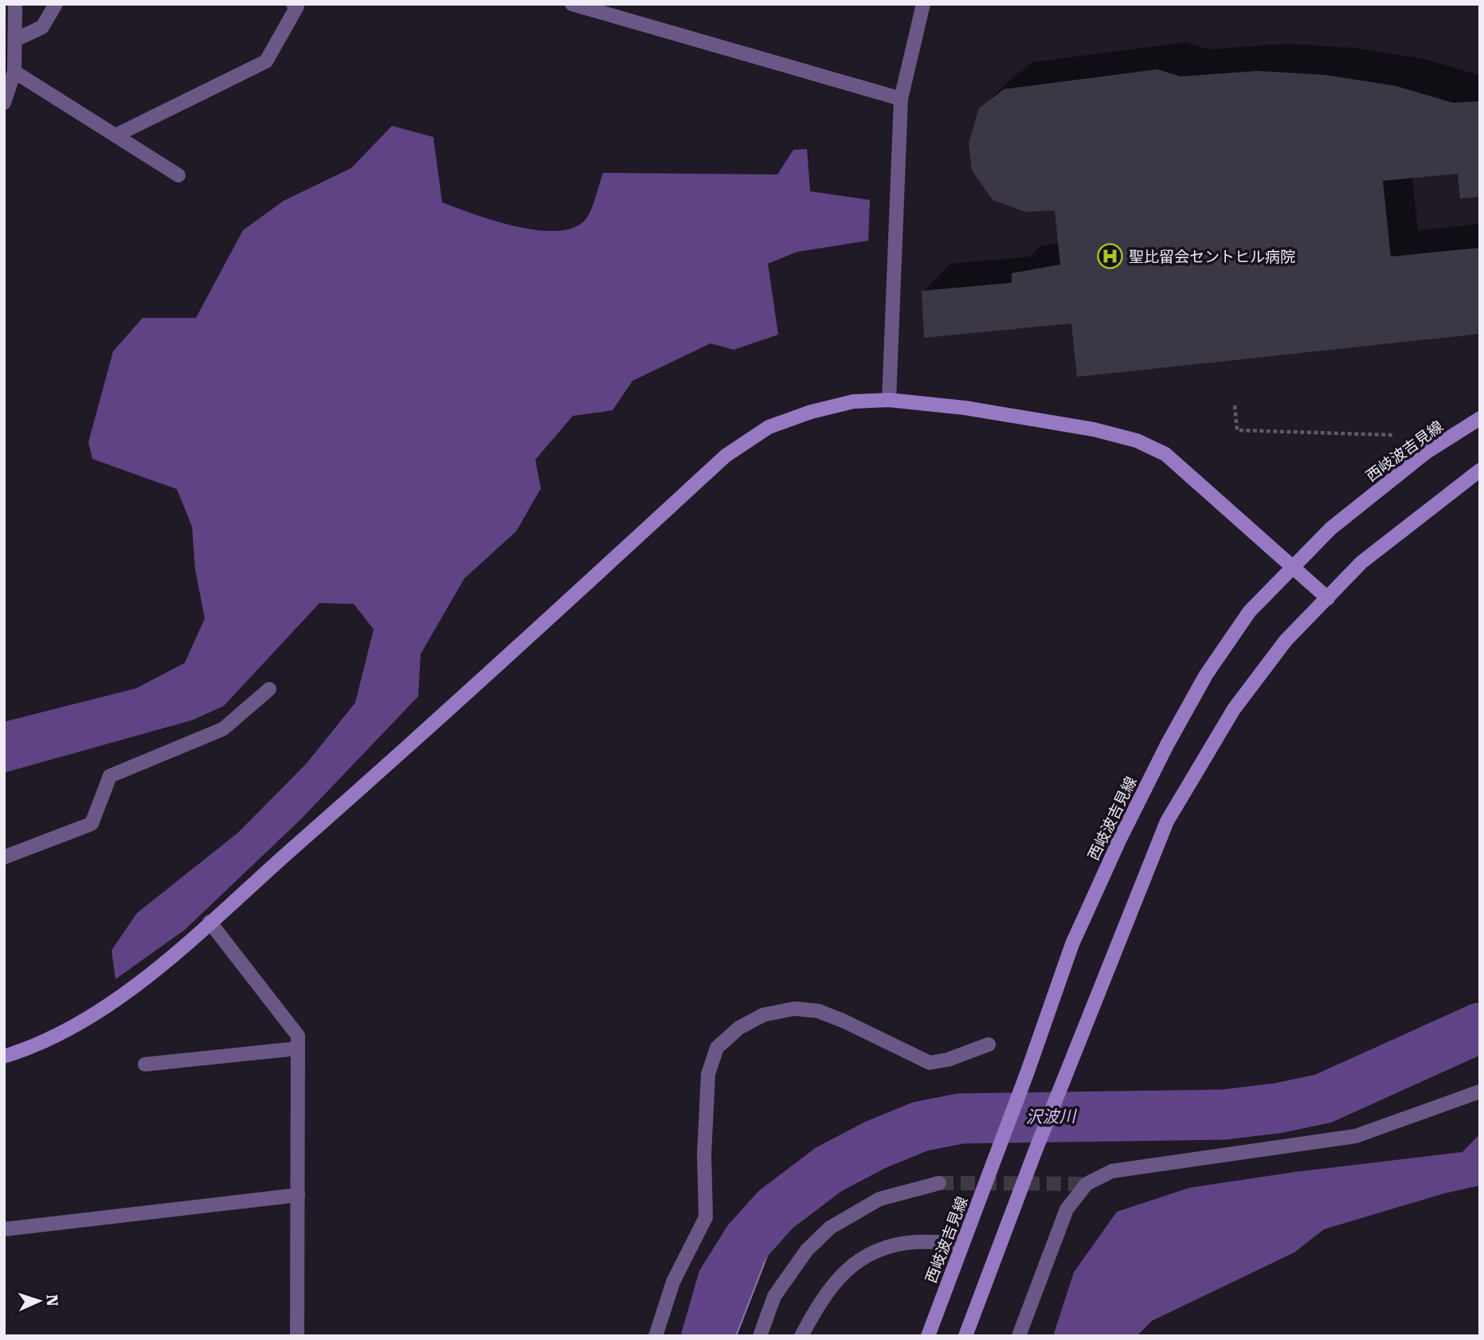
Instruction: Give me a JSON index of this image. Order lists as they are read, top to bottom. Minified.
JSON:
{"streets":{"main road":["西岐波吉見線"]},"water":["沢波川"],"places":{"hospital":["聖比留会セントヒル病院"]},"north":"right"}
